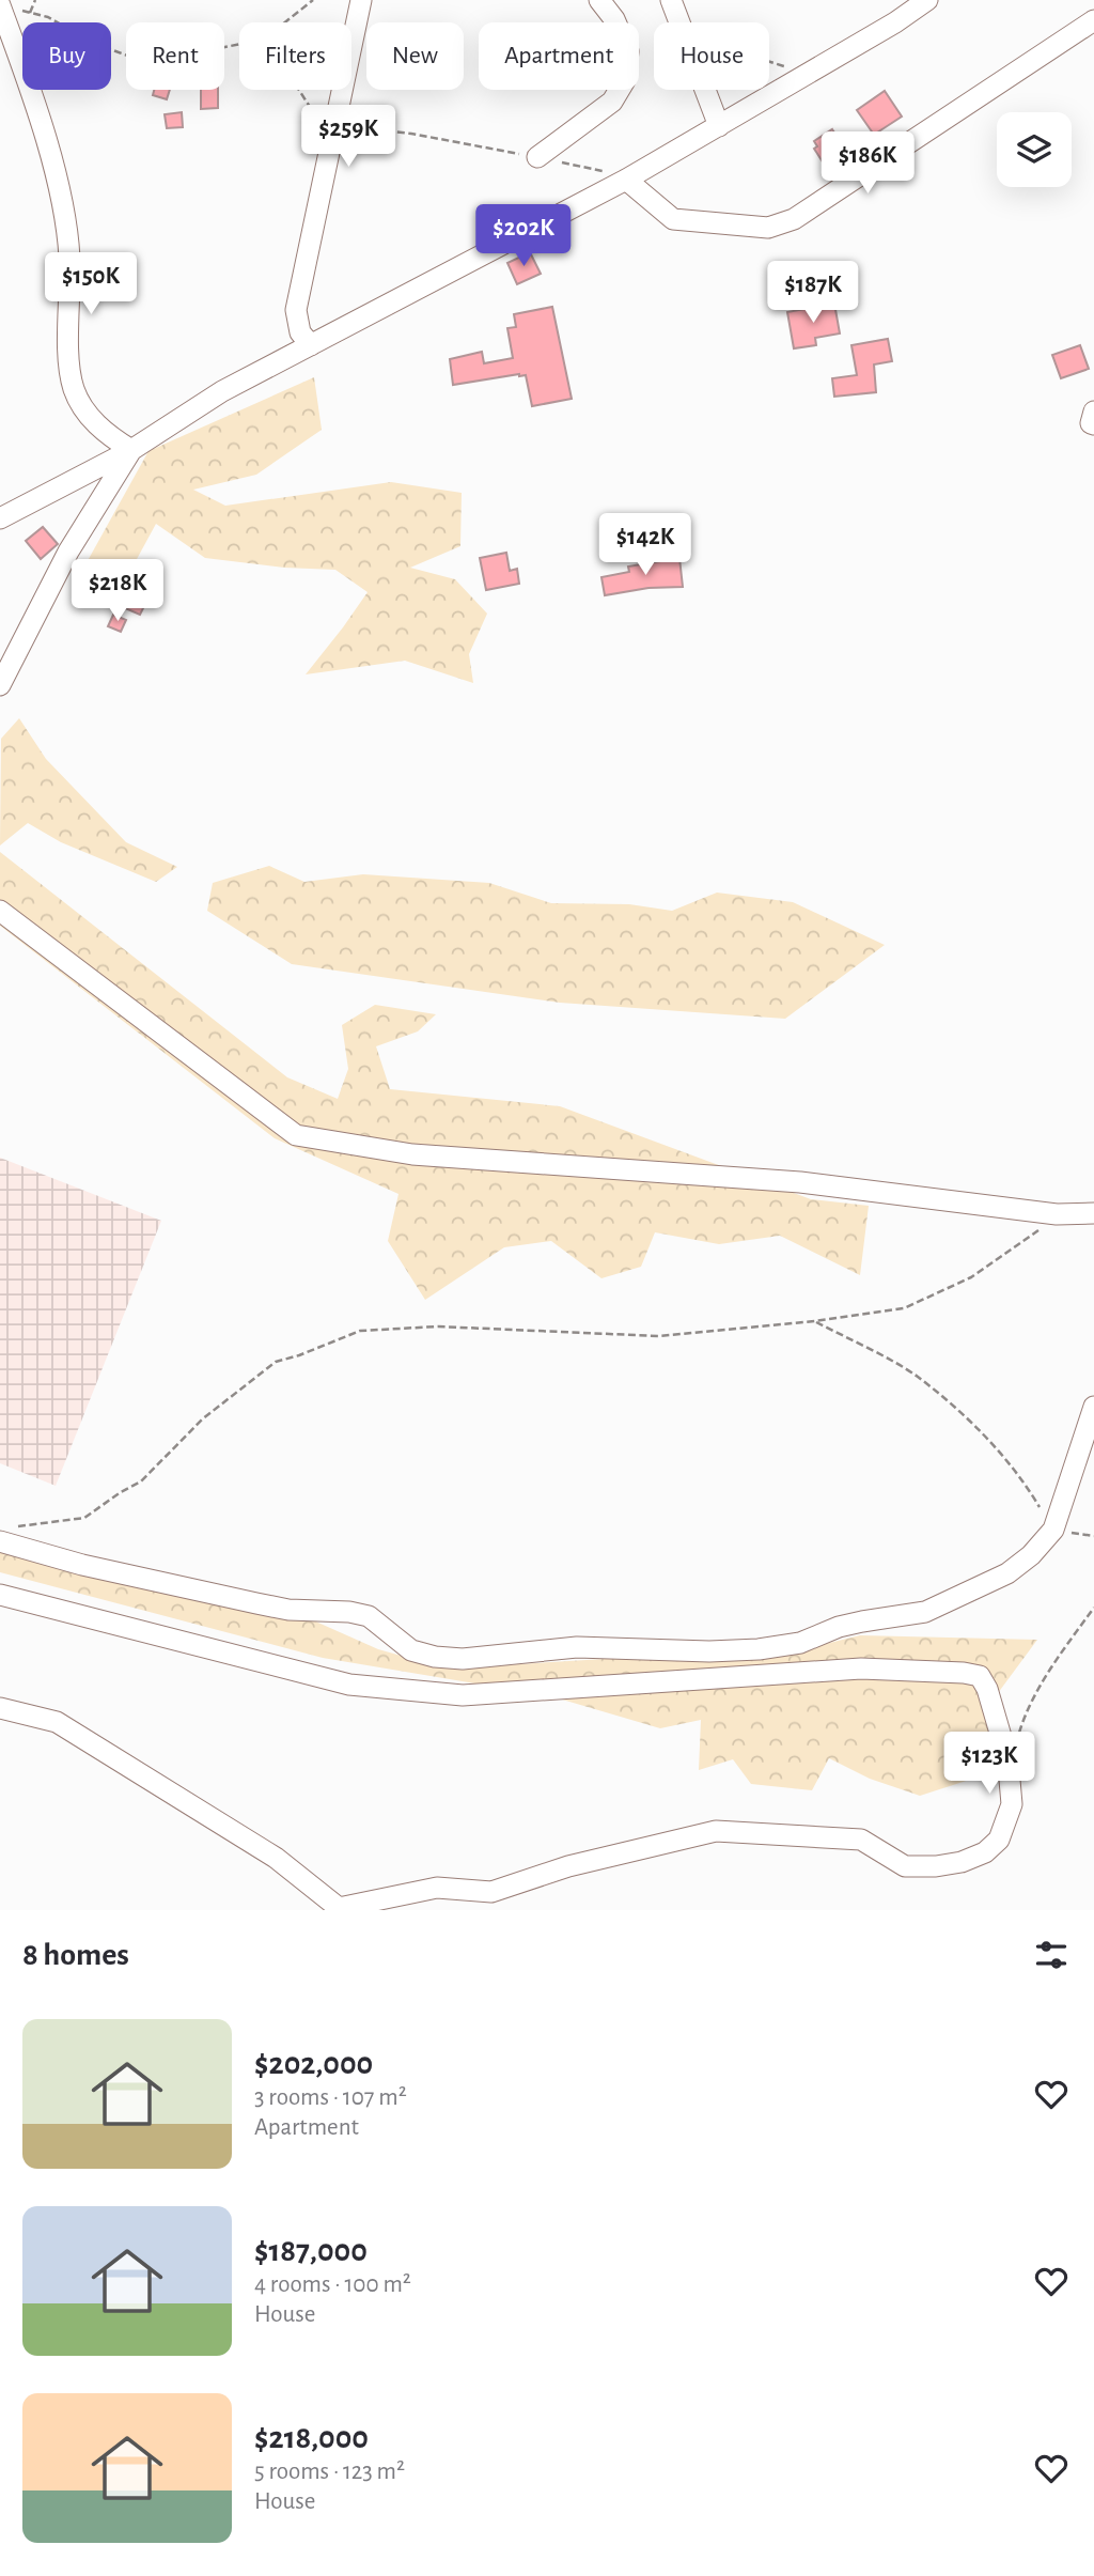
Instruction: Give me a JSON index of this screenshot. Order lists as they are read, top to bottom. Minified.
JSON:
{"page":{"chip":["Buy","Rent","Filters","New","Apartment","House"],"price":["$259K","$186K","$202K","$150K","$187K","$142K","$218K","$123K"],"heading":"8 homes","list":[{"name":"$202,000","note":"3 rooms · 107 m² · Apartment"},{"name":"$187,000","note":"4 rooms · 100 m² · House"},{"name":"$218,000","note":"5 rooms · 123 m² · House"}]}}
